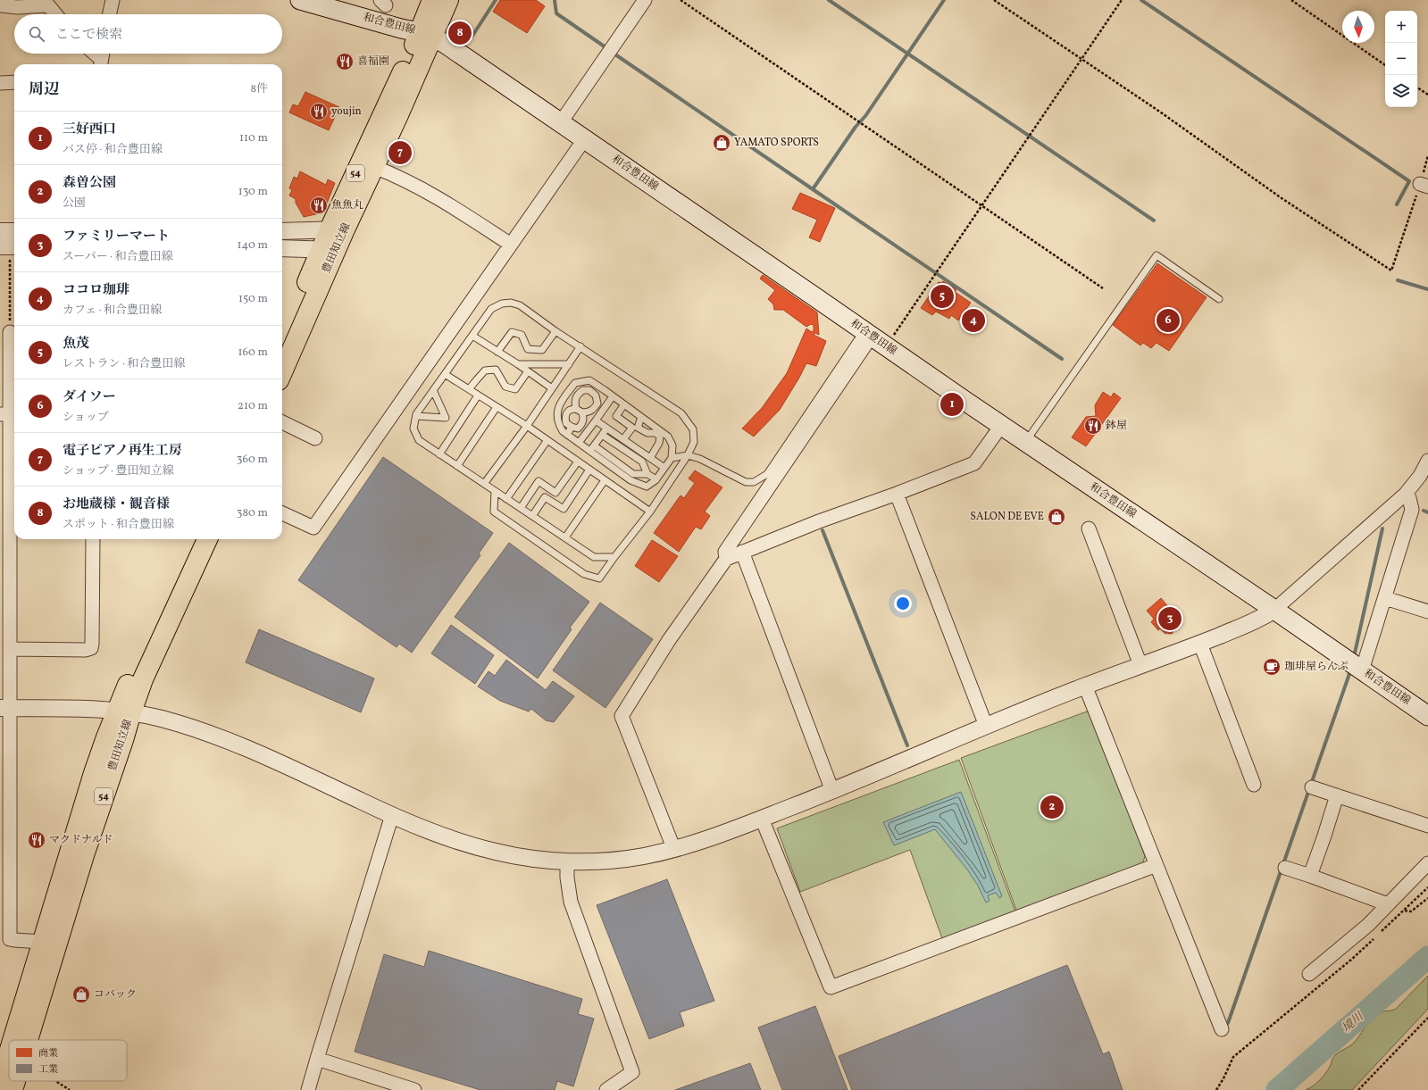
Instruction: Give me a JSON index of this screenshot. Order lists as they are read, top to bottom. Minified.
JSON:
{"streets":{"main road":["和合豊田線","54","豊田知立線"]},"crossings":[["和合豊田線","豊田知立線"]],"water":["境川"],"places":{"restaurant":["喜福園","youjin","魚魚丸","鉢屋","マクドナルド"],"shop":["YAMATO SPORTS","SALON DE EVE","コバック"],"cafe":["珈琲屋らんぷ"]},"legend":["商業","工業"],"north":"bottom","page":{"map_buttons":["+","−"],"search":"ここで検索","pins":["8","7","5","4","6","1","3","2"],"heading":["周辺","8件"],"list":[{"mark":"1","name":"三好西口","note":"バス停 · 和合豊田線","value":"110 m"},{"mark":"2","name":"森曽公園","note":"公園","value":"130 m"},{"mark":"3","name":"ファミリーマート","note":"スーパー · 和合豊田線","value":"140 m"},{"mark":"4","name":"ココロ珈琲","note":"カフェ · 和合豊田線","value":"150 m"},{"mark":"5","name":"魚茂","note":"レストラン · 和合豊田線","value":"160 m"},{"mark":"6","name":"ダイソー","note":"ショップ","value":"210 m"},{"mark":"7","name":"電子ピアノ再生工房","note":"ショップ · 豊田知立線","value":"360 m"},{"mark":"8","name":"お地蔵様・観音様","note":"スポット · 和合豊田線","value":"380 m"}]}}
